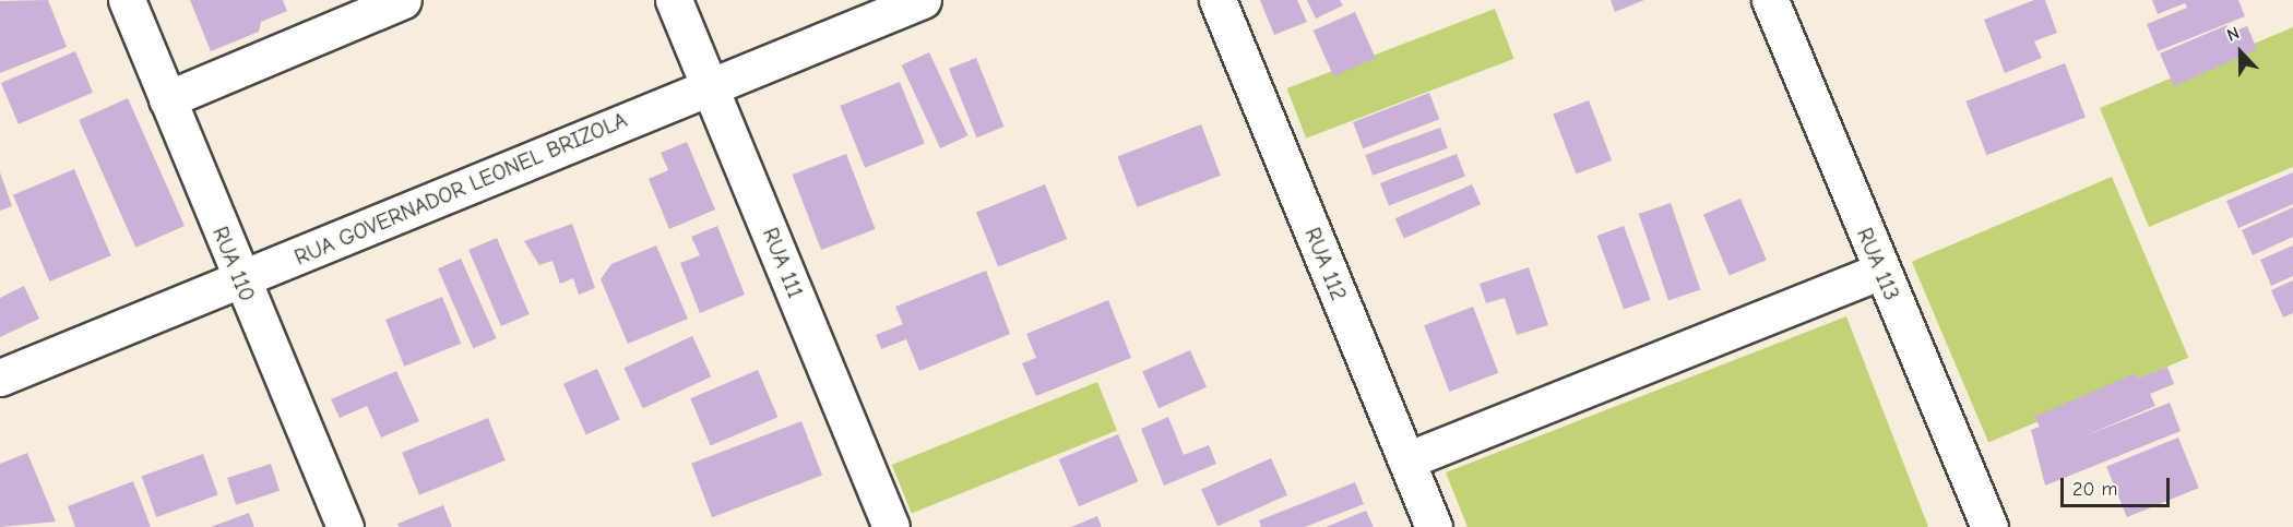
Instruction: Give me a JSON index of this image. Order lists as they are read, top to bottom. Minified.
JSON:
{"streets":{"street":["RUA GOVERNADOR LEONEL BRIZOLA","RUA 111","RUA 110","RUA 112","RUA 113"]},"crossings":[["RUA GOVERNADOR LEONEL BRIZOLA","RUA 111"],["RUA GOVERNADOR LEONEL BRIZOLA","RUA 110"]],"scale_bar":"20 m","north":"top"}
